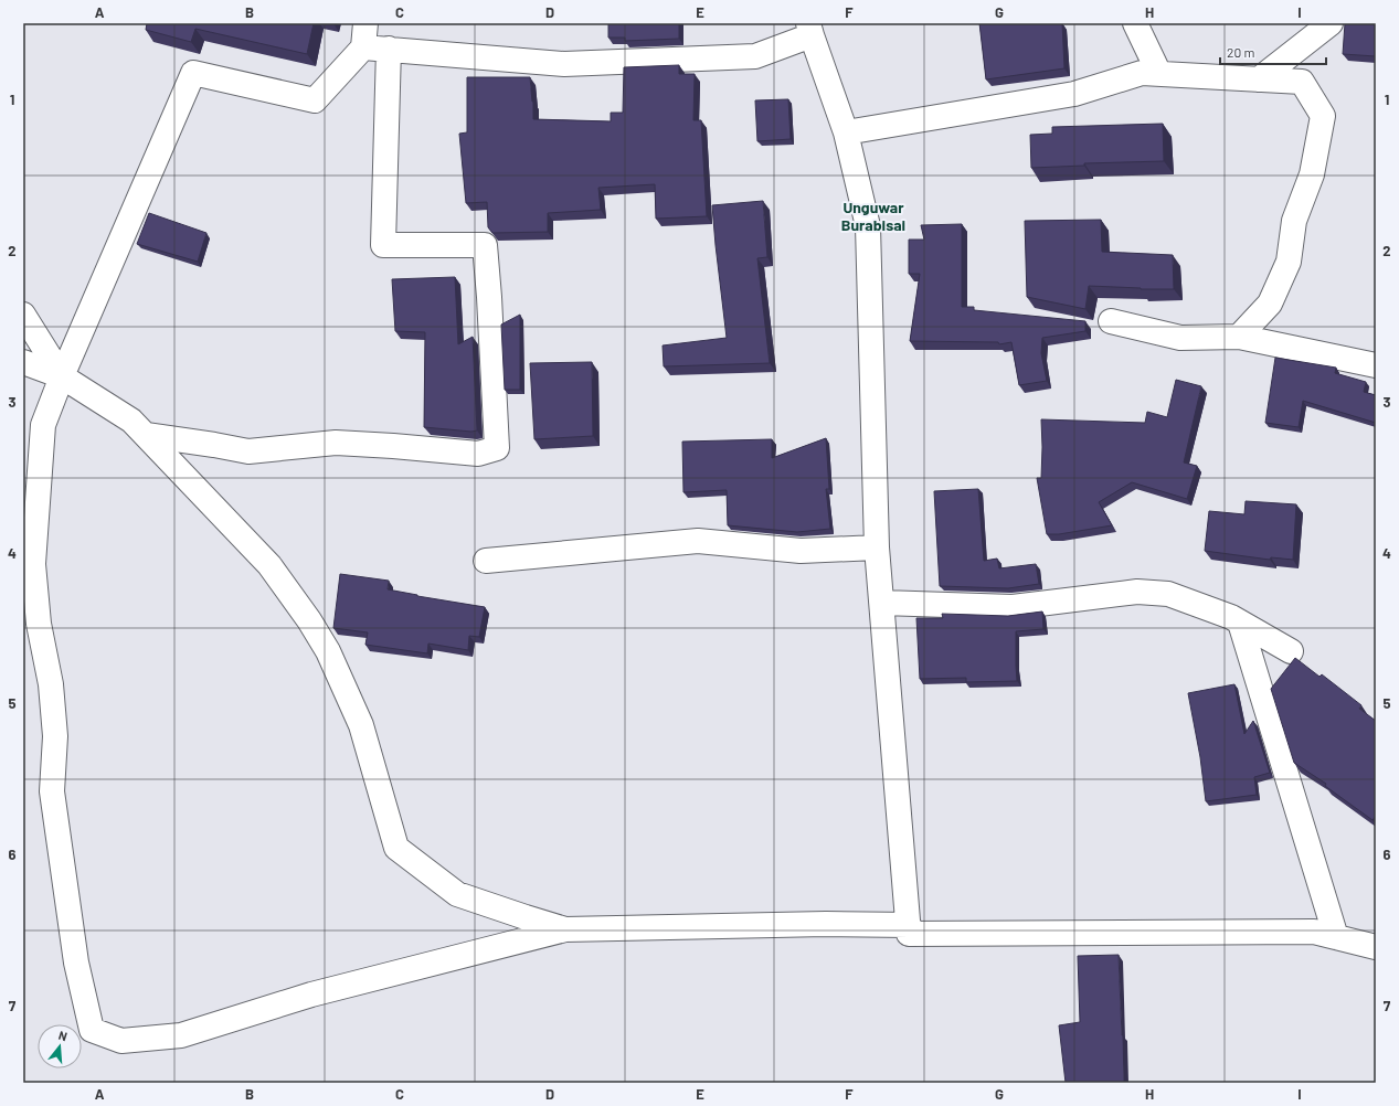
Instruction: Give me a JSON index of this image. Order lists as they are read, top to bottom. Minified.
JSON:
{"districts":["Unguwar Burabisai"],"scale_bar":"20 m","north":"top","grid":{"columns":["A","B","C","D","E","F","G","H","I"],"rows":["1","2","3","4","5","6","7"]}}
